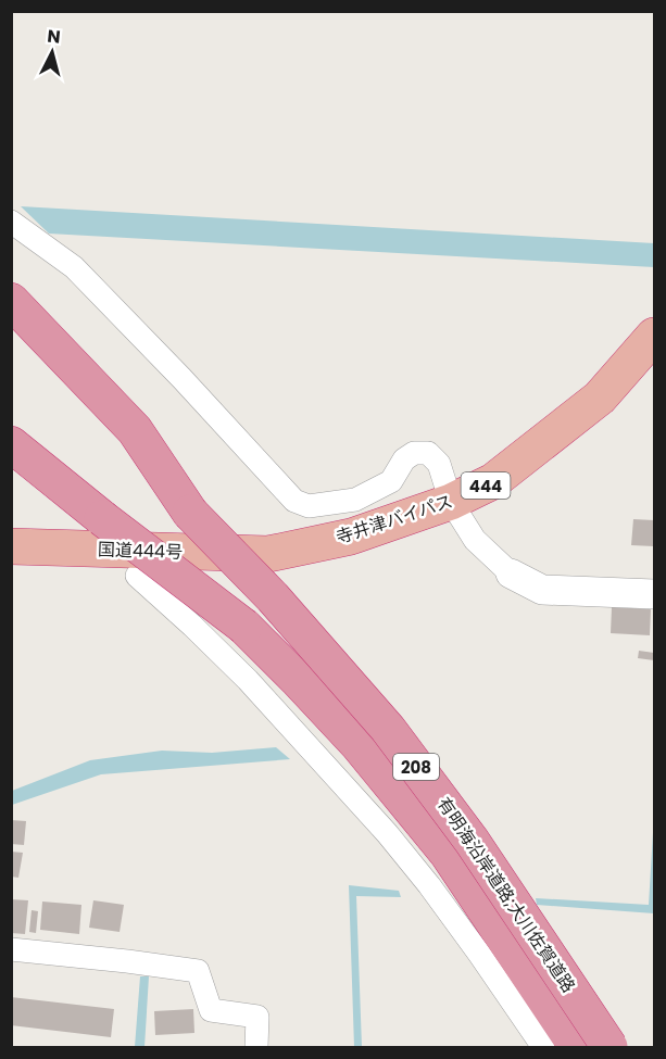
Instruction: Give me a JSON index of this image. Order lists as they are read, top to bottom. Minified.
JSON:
{"streets":{"highway":["444","寺井津バイパス","国道444号","208","有明海沿岸道路;大川佐賀道路"]},"crossings":[["寺井津バイパス","国道444号"]],"north":"top"}
